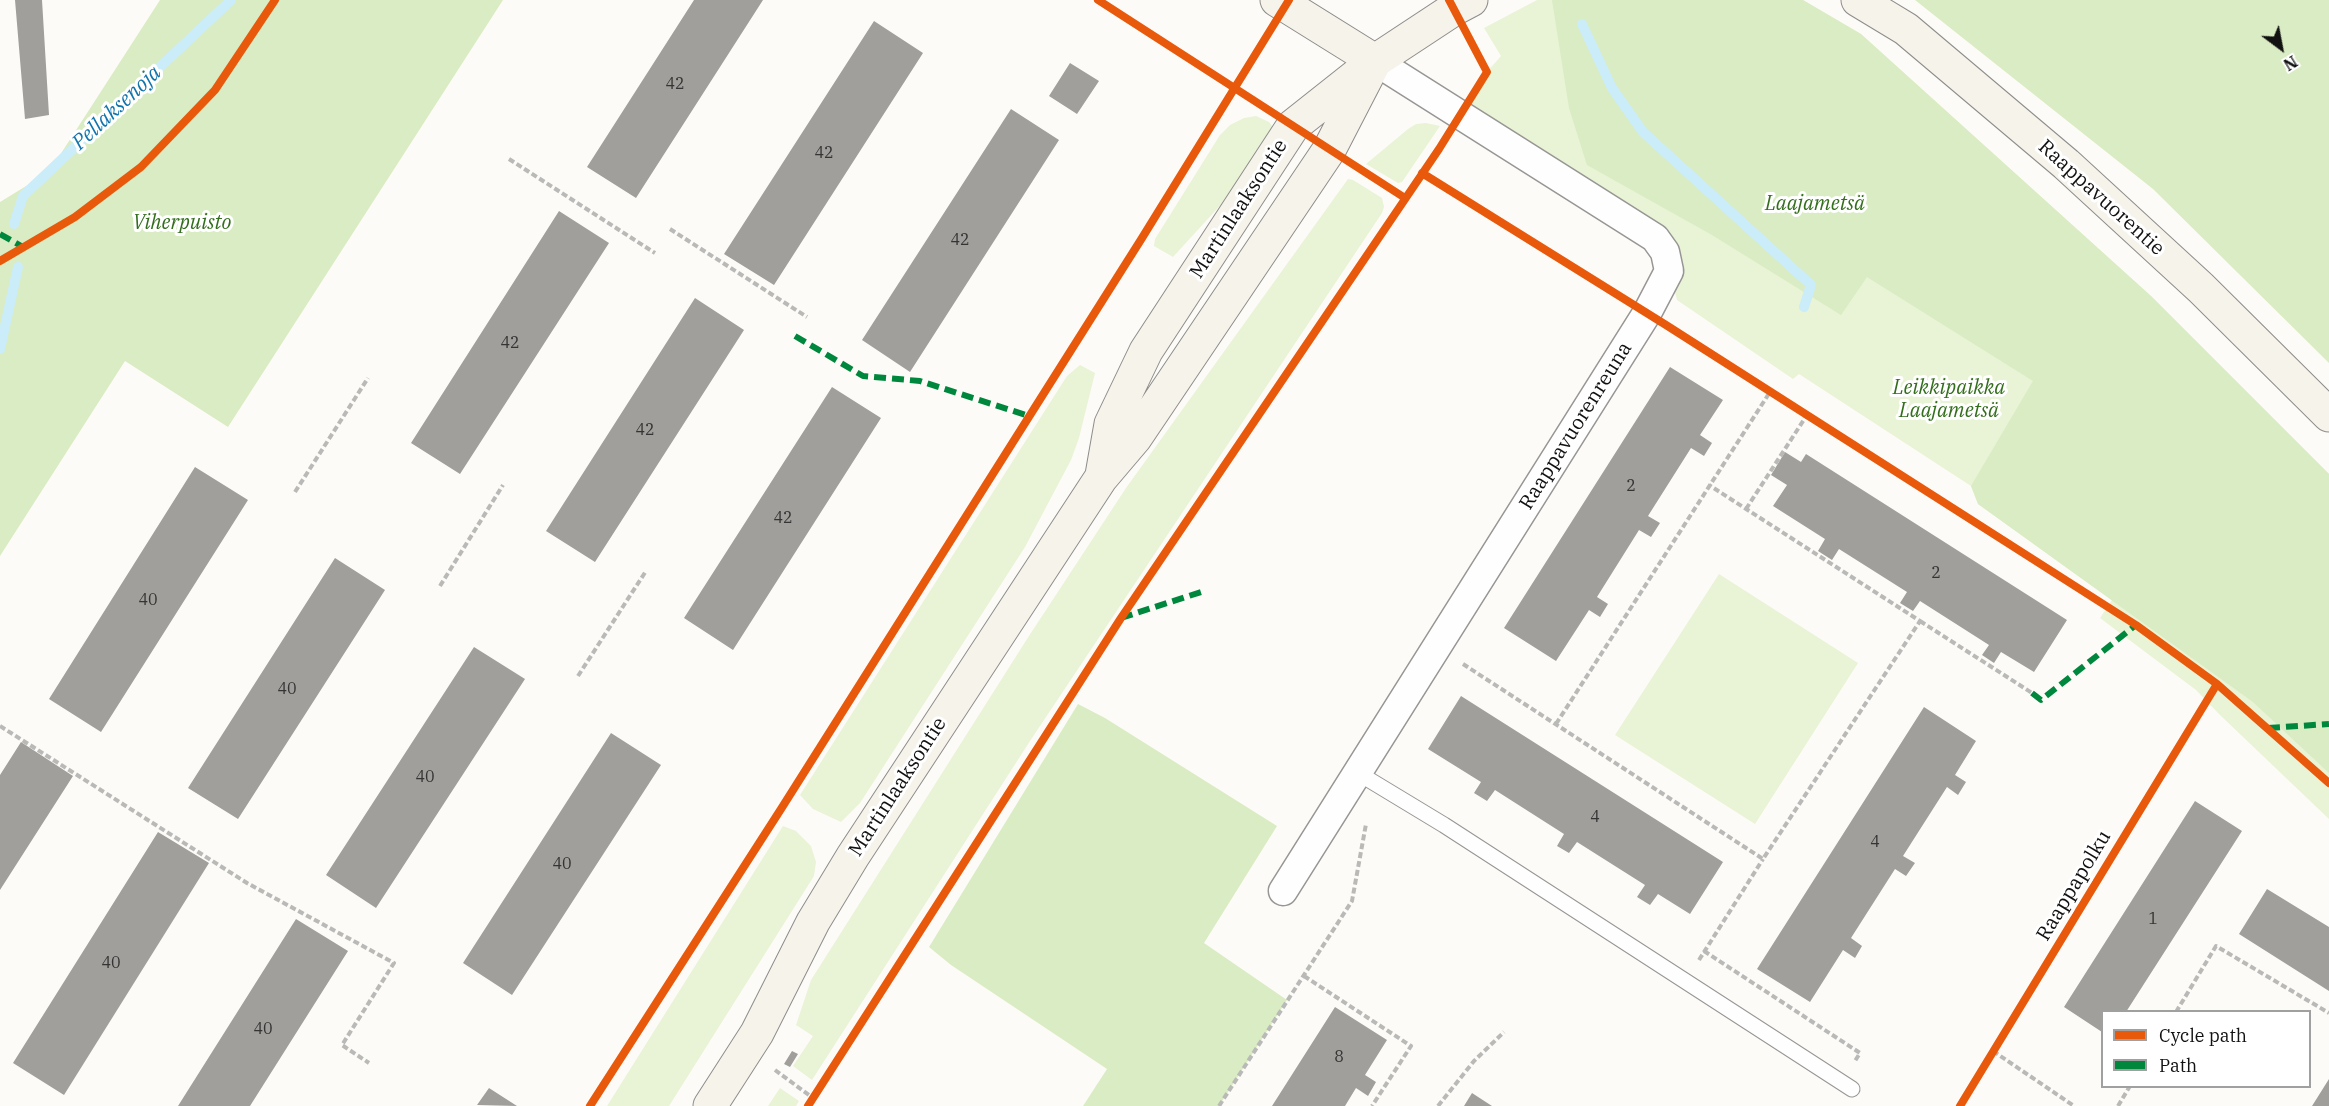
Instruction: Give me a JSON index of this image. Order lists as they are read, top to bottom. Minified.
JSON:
{"streets":{"street":["Raappavuorentie","Martinlaaksontie","Raappavuorenreuna"],"cycle path":["Raappapolku"]},"crossings":[["Martinlaaksontie","Raappavuorenreuna"]],"water":["Pellaksenoja"],"parks":["Laajametsä","Viherpuisto","Leikkipaikka Laajametsä"],"house_numbers":["42","42","42","42","42","2","42","2","40","40","40","4","4","40","1","40","40","8"],"legend":["Cycle path","Path"],"north":"bottom right"}
